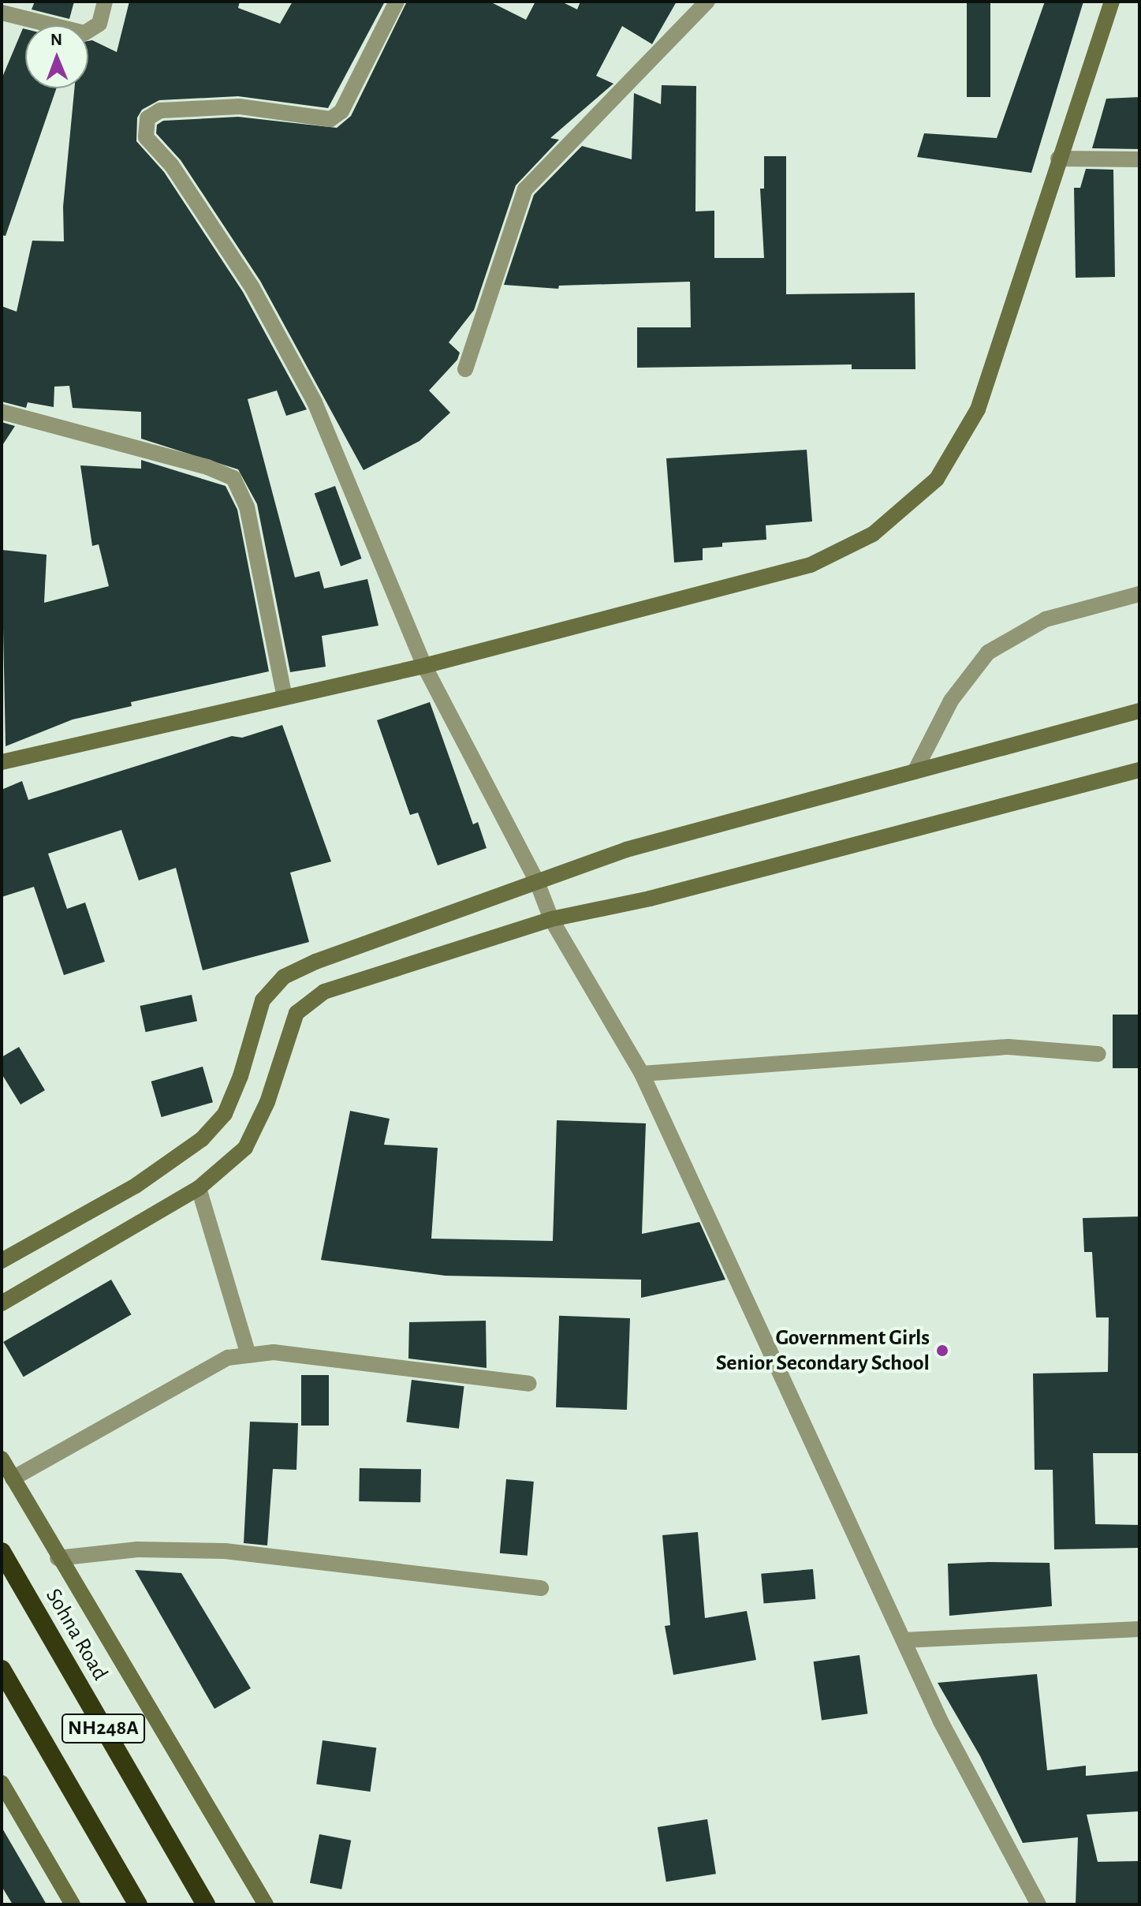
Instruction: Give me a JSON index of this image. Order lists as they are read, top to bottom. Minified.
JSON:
{"streets":{"highway":["Sohna Road","NH248A"]},"places":["Government Girls Senior Secondary School"],"north":"top"}
